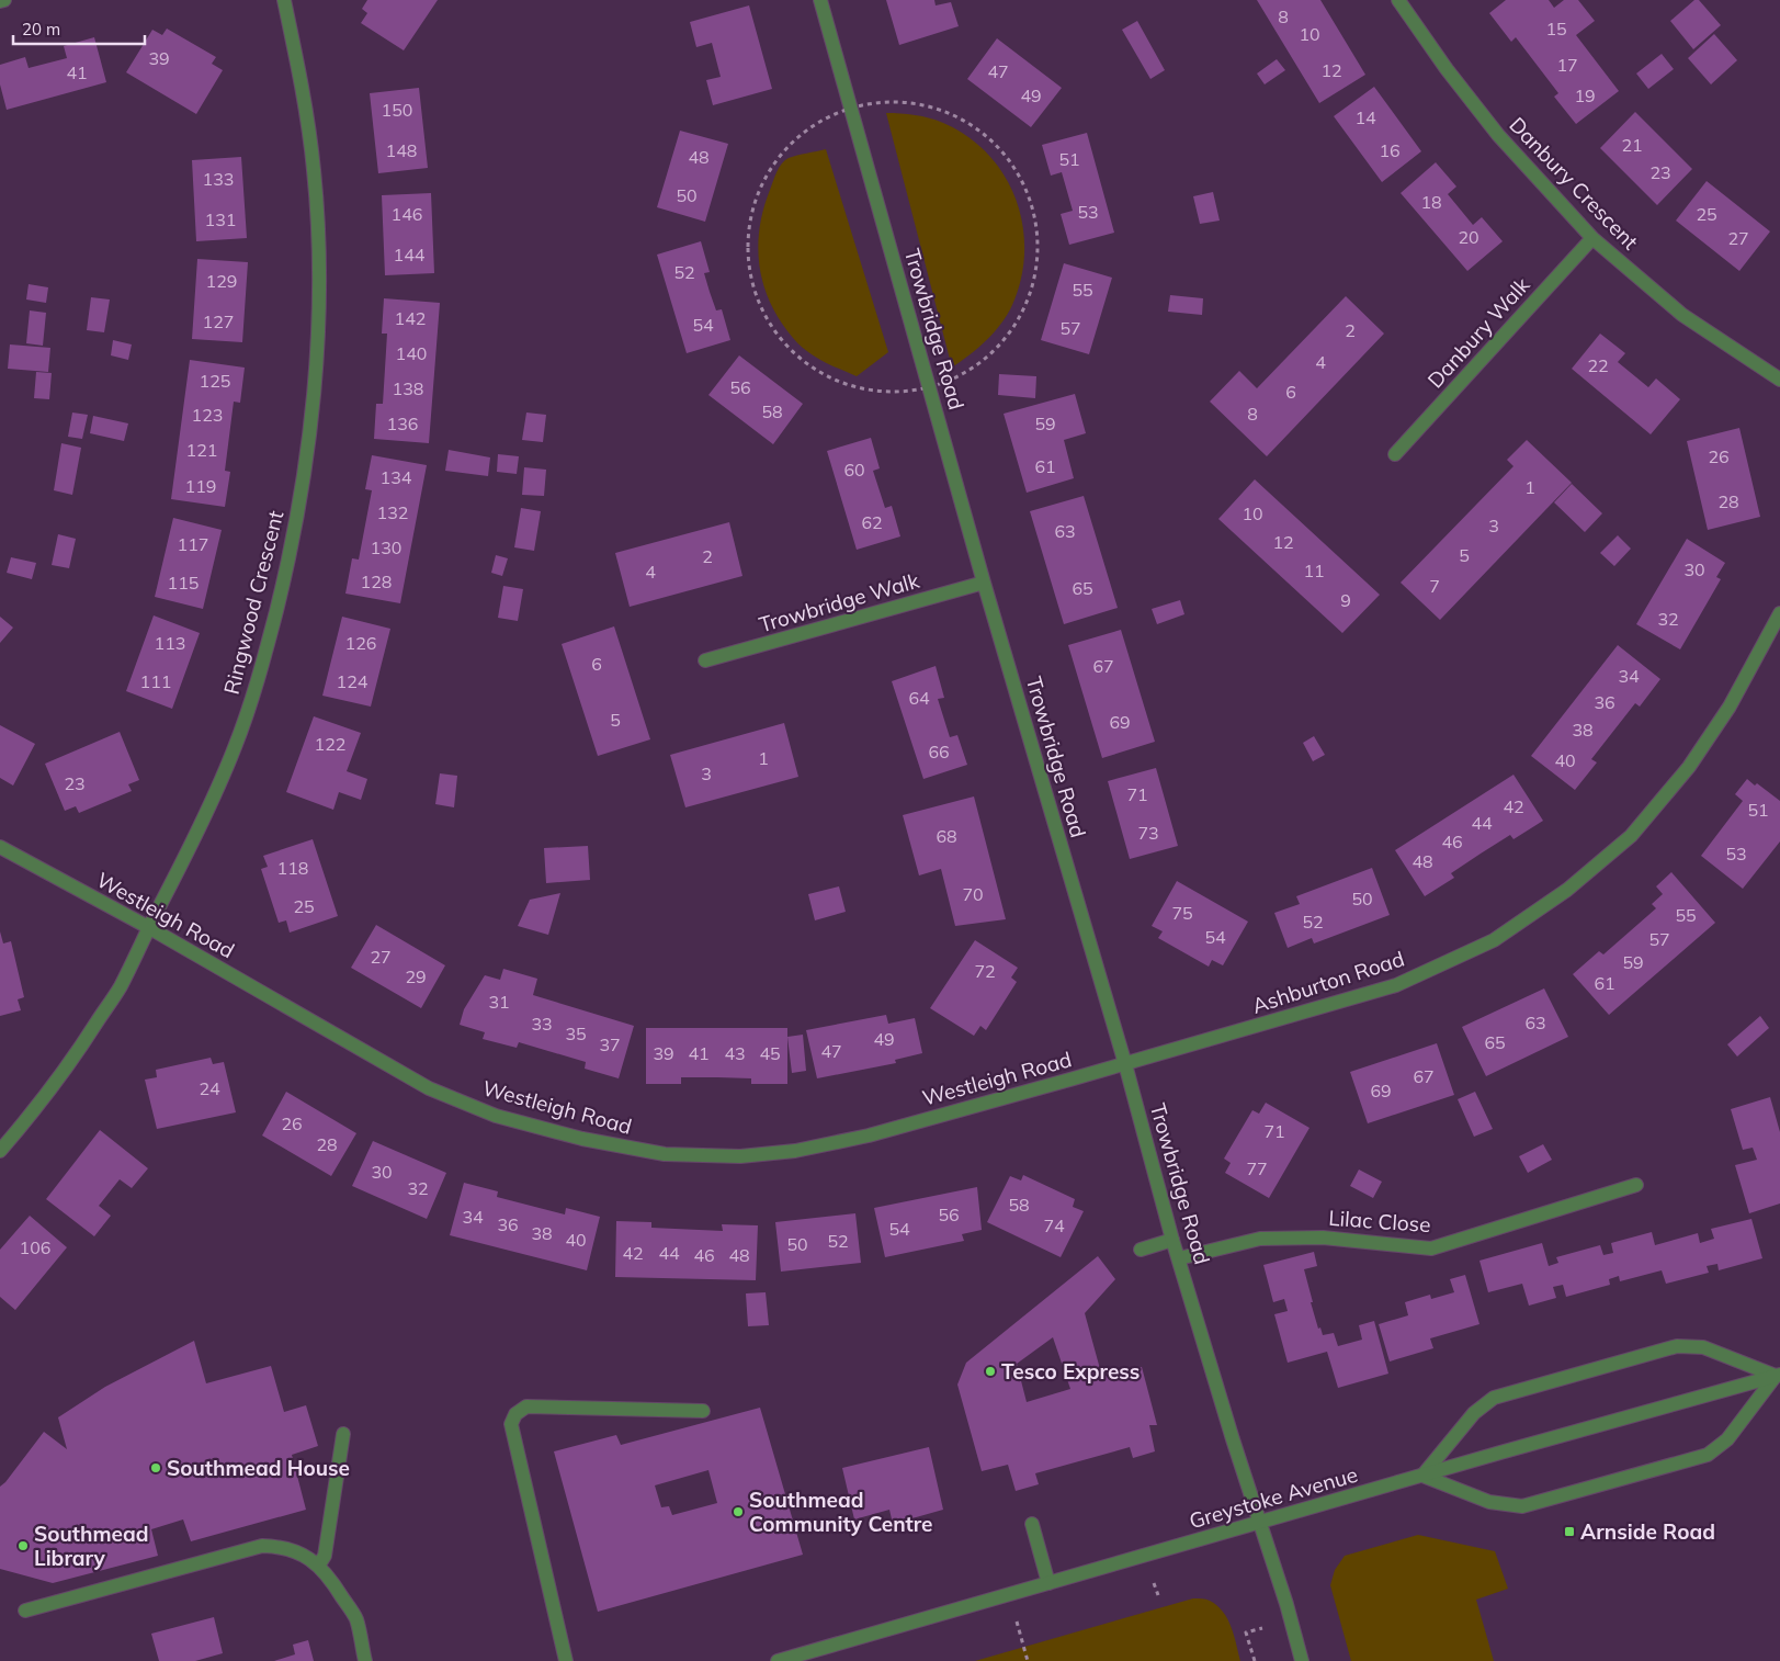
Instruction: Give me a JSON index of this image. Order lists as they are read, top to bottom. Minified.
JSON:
{"streets":{"street":["Danbury Crescent","Trowbridge Road","Danbury Walk","Ringwood Crescent","Trowbridge Walk","Westleigh Road","Ashburton Road","Lilac Close","Greystoke Avenue"]},"crossings":[["Danbury Crescent","Danbury Walk"],["Trowbridge Road","Trowbridge Walk"],["Trowbridge Road","Westleigh Road"],["Trowbridge Road","Ashburton Road"],["Trowbridge Road","Lilac Close"],["Trowbridge Road","Greystoke Avenue"],["Ringwood Crescent","Westleigh Road"],["Westleigh Road","Ashburton Road"]],"places":{"other":["Tesco Express","Southmead House","Southmead Community Centre","Southmead Library"],"transit":["Arnside Road"]},"house_numbers":["8","15","10","39","17","12","47","41","49","19","150","14","21","148","16","48","51","23","133","50","18","53","146","25","131","20","27","144","52","129","55","142","127","54","57","2","140","4","22","125","56","138","6","58","8","123","136","59","121","26","61","60","134","119","1","28","132","10","62","3","63","12","117","130","5","2","30","11","4","128","115","7","65","9","32","113","126","6","67","34","111","124","64","36","5","69","38","122","66","1","40","3","23","71","42","51","44","73","68","46","53","48","118","70","50","25","75","55","52","54","57","27","59","72","29","61","31","63","33","35","49","65","37","47","39","41","43","45","67","24","69","26","71","28","77","30","32","58","56","34","36","74","54","38","40","52","50","106","42","44","46","48"],"scale_bar":"20 m"}
